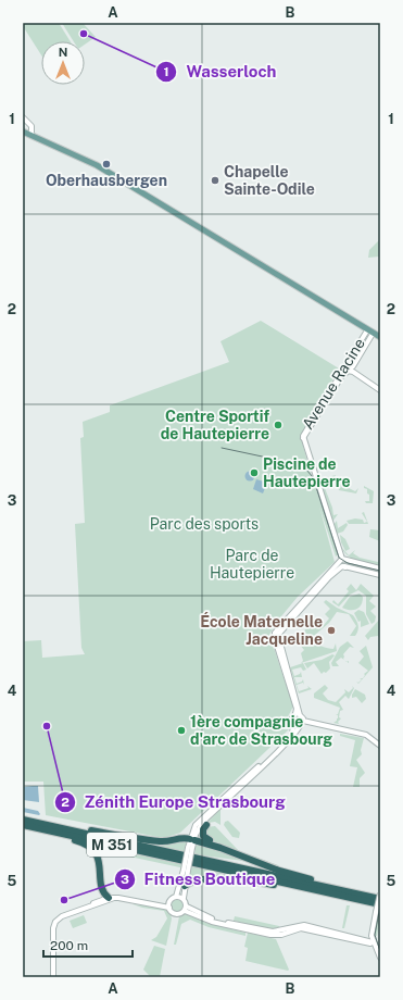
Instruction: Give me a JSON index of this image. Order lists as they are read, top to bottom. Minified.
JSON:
{"streets":{"highway":["M 351"],"street":["Avenue Racine"]},"parks":["Parc des sports","Parc de Hautepierre"],"places":["Wasserloch","Oberhausbergen","Chapelle Sainte-Odile","Centre Sportif de Hautepierre","Piscine de Hautepierre","École Maternelle Jacqueline","Zénith Europe Strasbourg","1ère compagnie d'arc de Strasbourg","Fitness Boutique"],"scale_bar":"200 m","north":"top","grid":{"columns":["A","B"],"rows":["1","2","3","4","5"]}}
